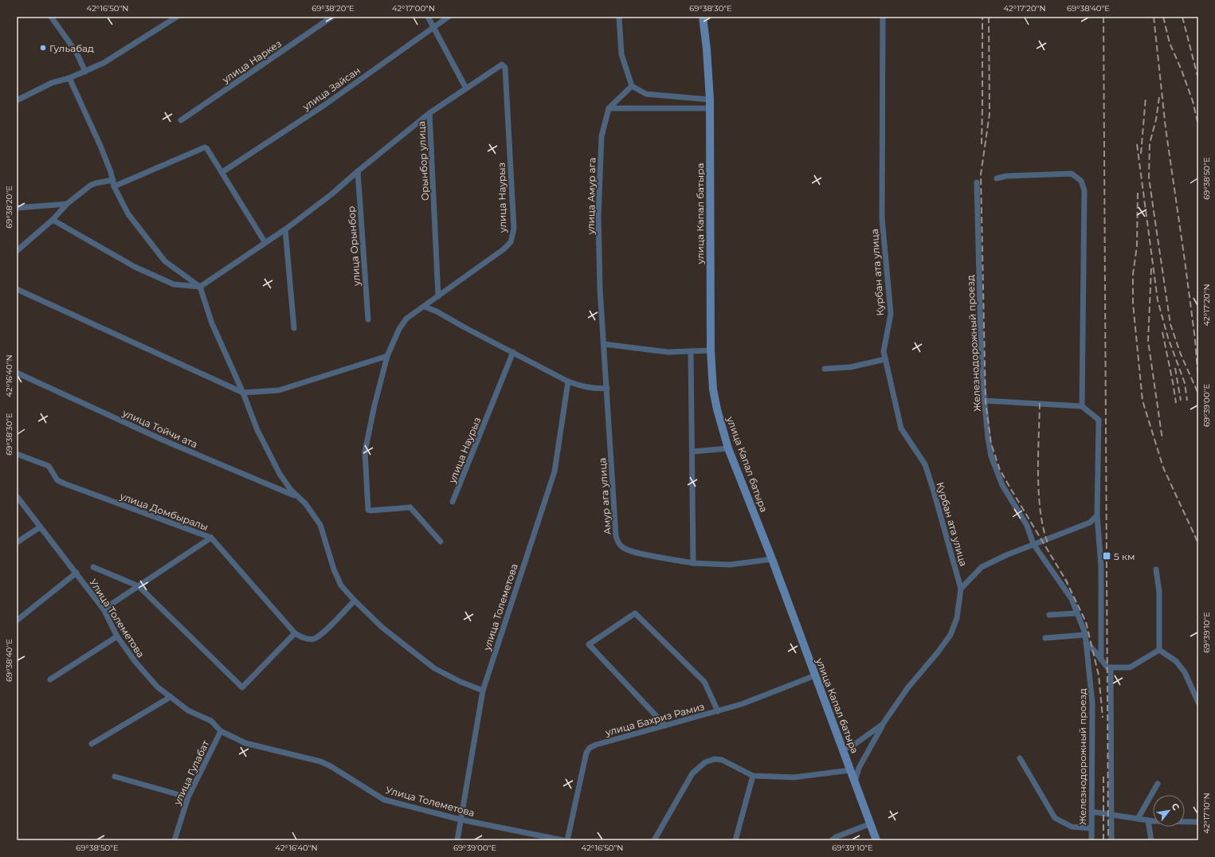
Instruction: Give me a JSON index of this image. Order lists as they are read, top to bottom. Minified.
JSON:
{"streets":{"main road":["улица Капал батыра"],"street":["улица Наркез","улица Зайсан","Орынбор улица","улица Амур ага","улица Наурыз","улица Орынбор","Курбан ата улица","Железнодорожный проезд","улица Тойчи ата","Амур ага улица","улица Домбыралы","улица Толеметова","Улица Толеметова","улица Бахриз Рамиз","улица Гулабат"]},"crossings":[["Орынбор улица","улица Наурыз"],["улица Амур ага","Амур ага улица"],["улица Капал батыра","Амур ага улица"],["улица Капал батыра","улица Бахриз Рамиз"],["улица Толеметова","Улица Толеметова"],["Улица Толеметова","улица Гулабат"]],"places":{"other":["Гульабад"],"transit":["5 км"]},"north":"top right","coordinates":["42°16'50\"N","69°38'20\"E","42°17'00\"N","69°38'30\"E","42°17'20\"N","69°38'40\"E","69°38'50\"E","42°16'40\"N","69°39'00\"E","69°39'10\"E","42°17'10\"N"]}
